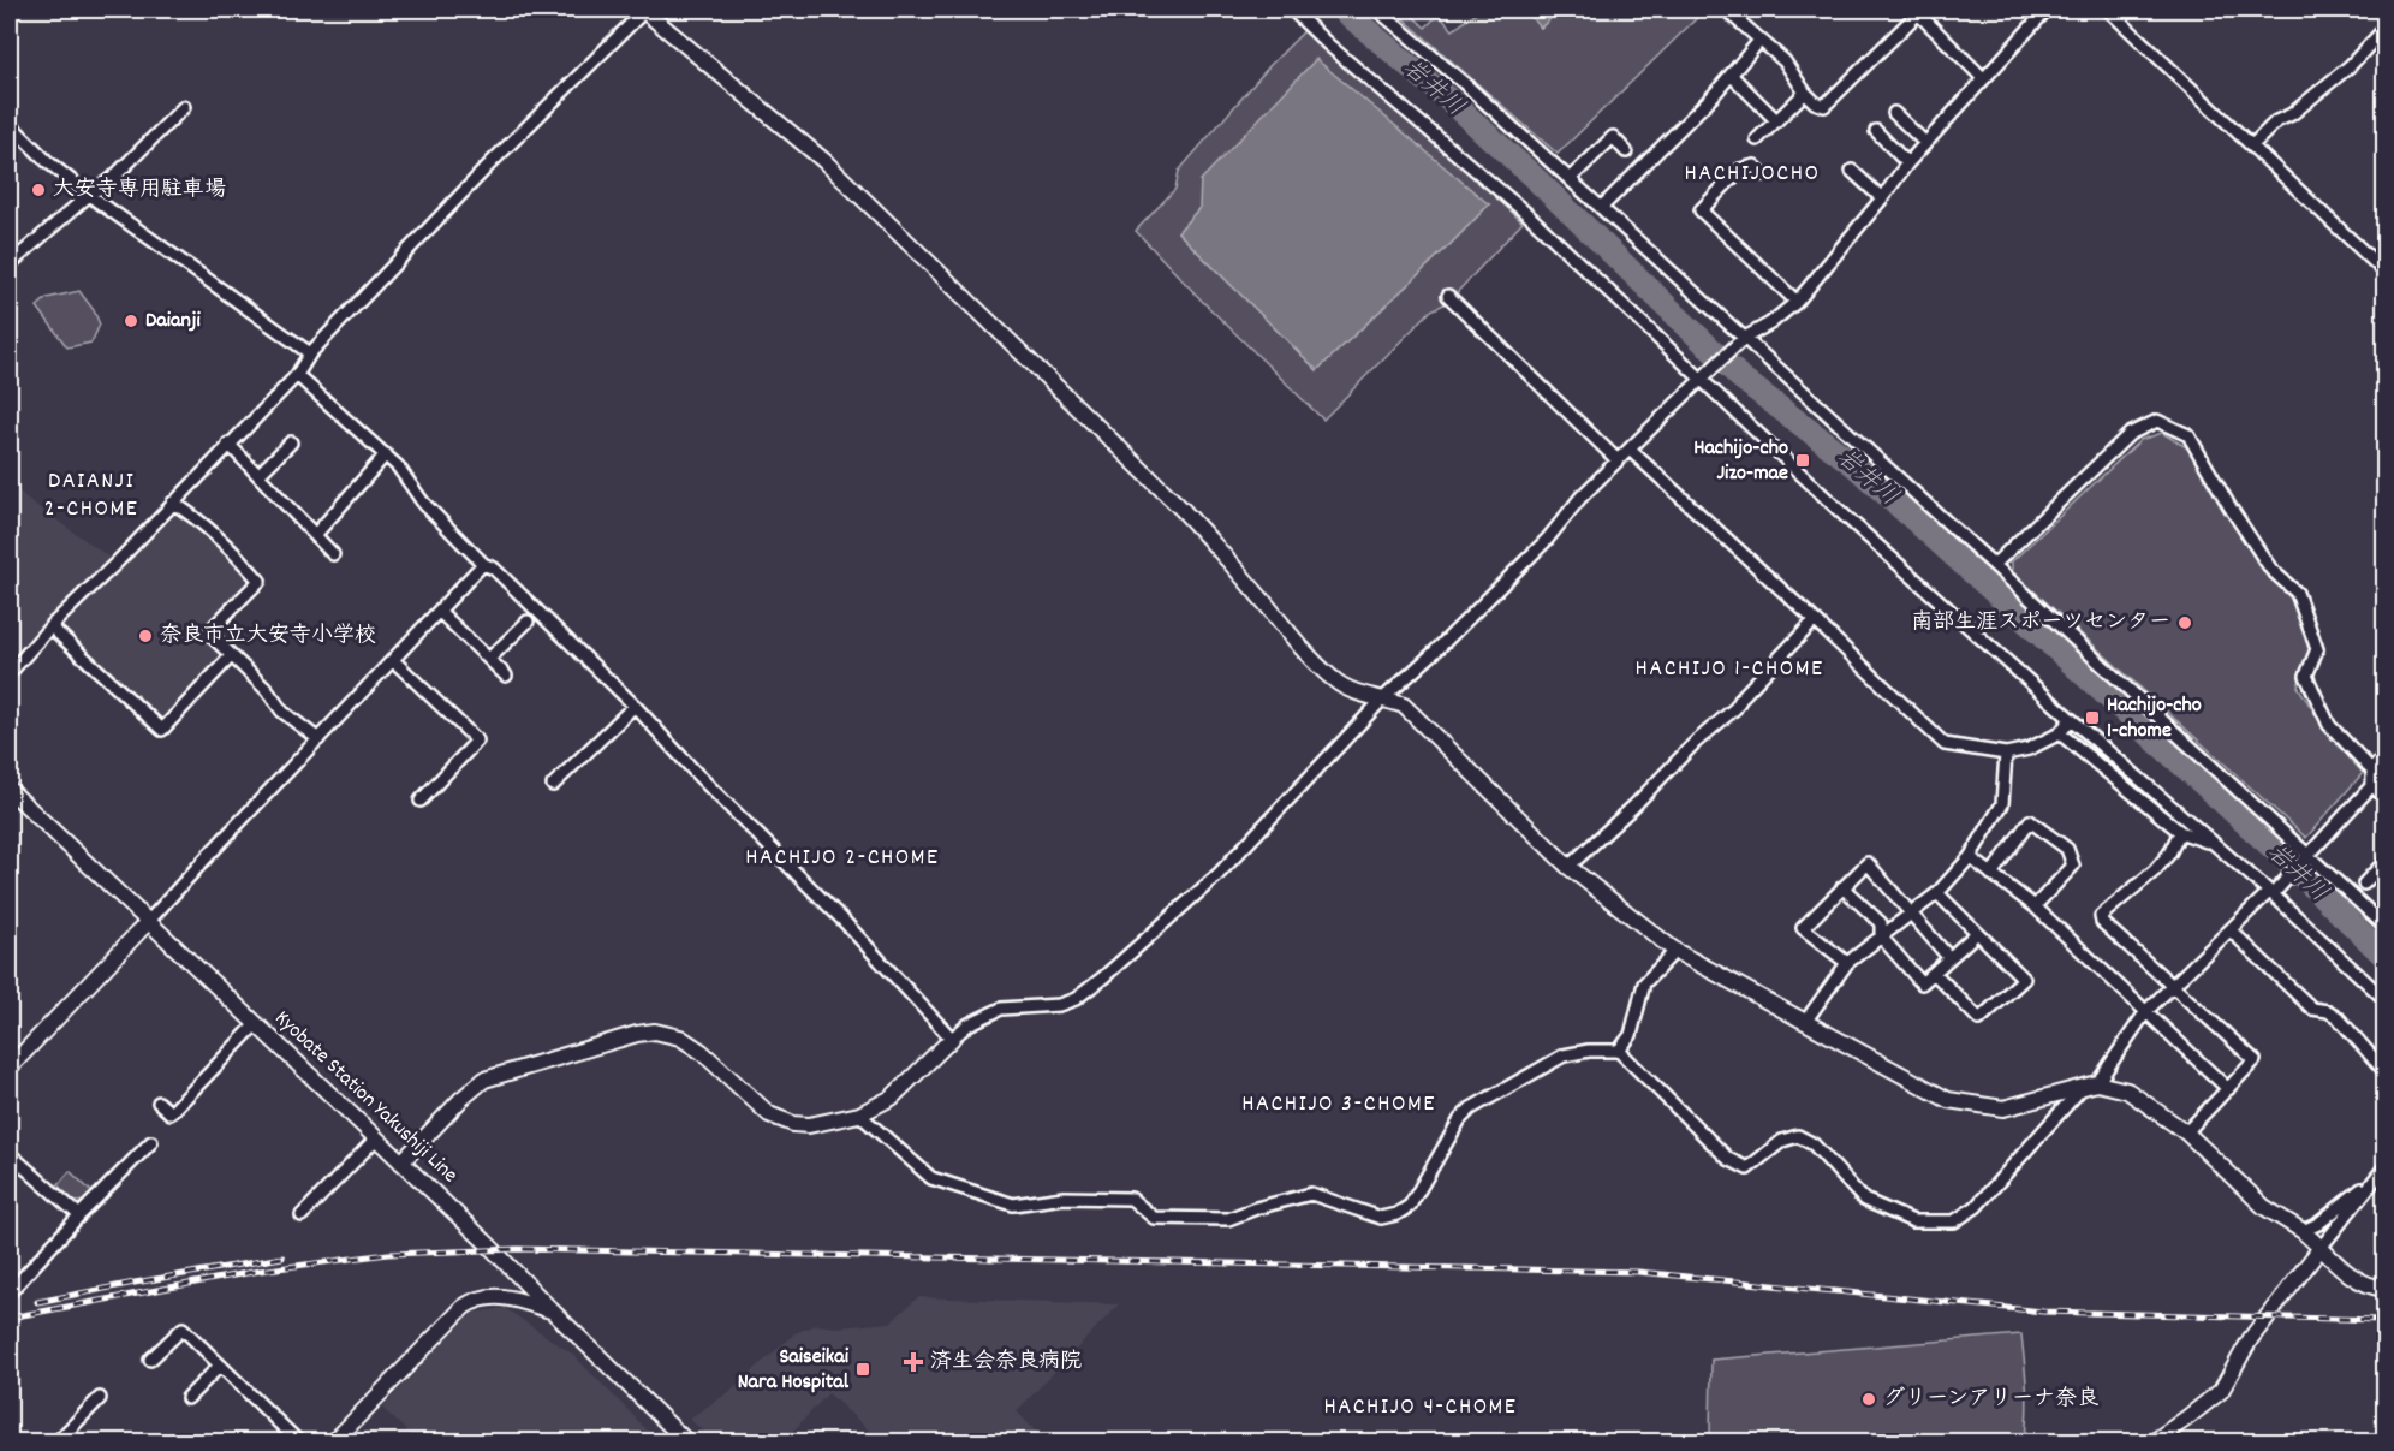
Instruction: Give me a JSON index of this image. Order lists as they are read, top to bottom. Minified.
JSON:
{"streets":{"street":["Kyobate Station Yakushiji Line"]},"districts":["HACHIJOCHO","DAIANJI 2-CHOME","HACHIJO 1-CHOME","HACHIJO 2-CHOME","HACHIJO 3-CHOME","HACHIJO 4-CHOME"],"water":["岩井川"],"places":{"other":["大安寺専用駐車場","Daianji","南部生涯スポーツセンター","奈良市立大安寺小学校","グリーンアリーナ奈良"],"transit":["Hachijo-cho Jizo-mae","Hachijo-cho 1-chome","Saiseikai Nara Hospital"],"health":["済生会奈良病院"]}}
